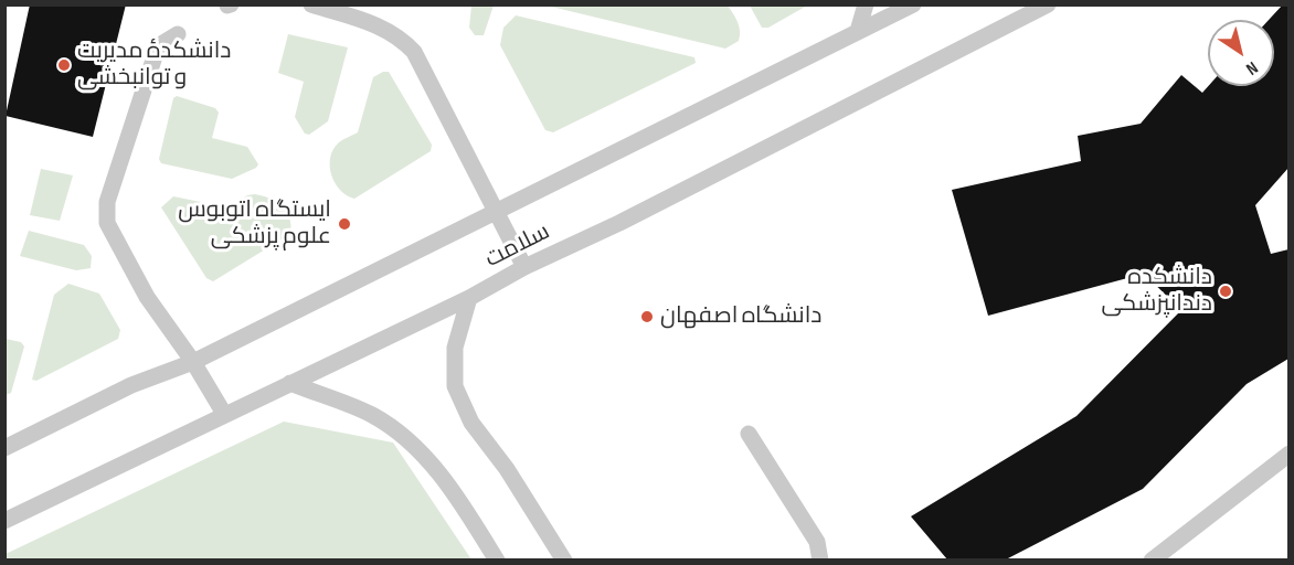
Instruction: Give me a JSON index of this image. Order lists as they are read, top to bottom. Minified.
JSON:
{"streets":{"lane":["سلامت"]},"places":["دانشکدهٔ مدیریت و توانبخشی","ایستگاه اتوبوس علوم پزشکی","دانشکده دندانپزشکی","دانشگاه اصفهان"],"north":"bottom right"}
